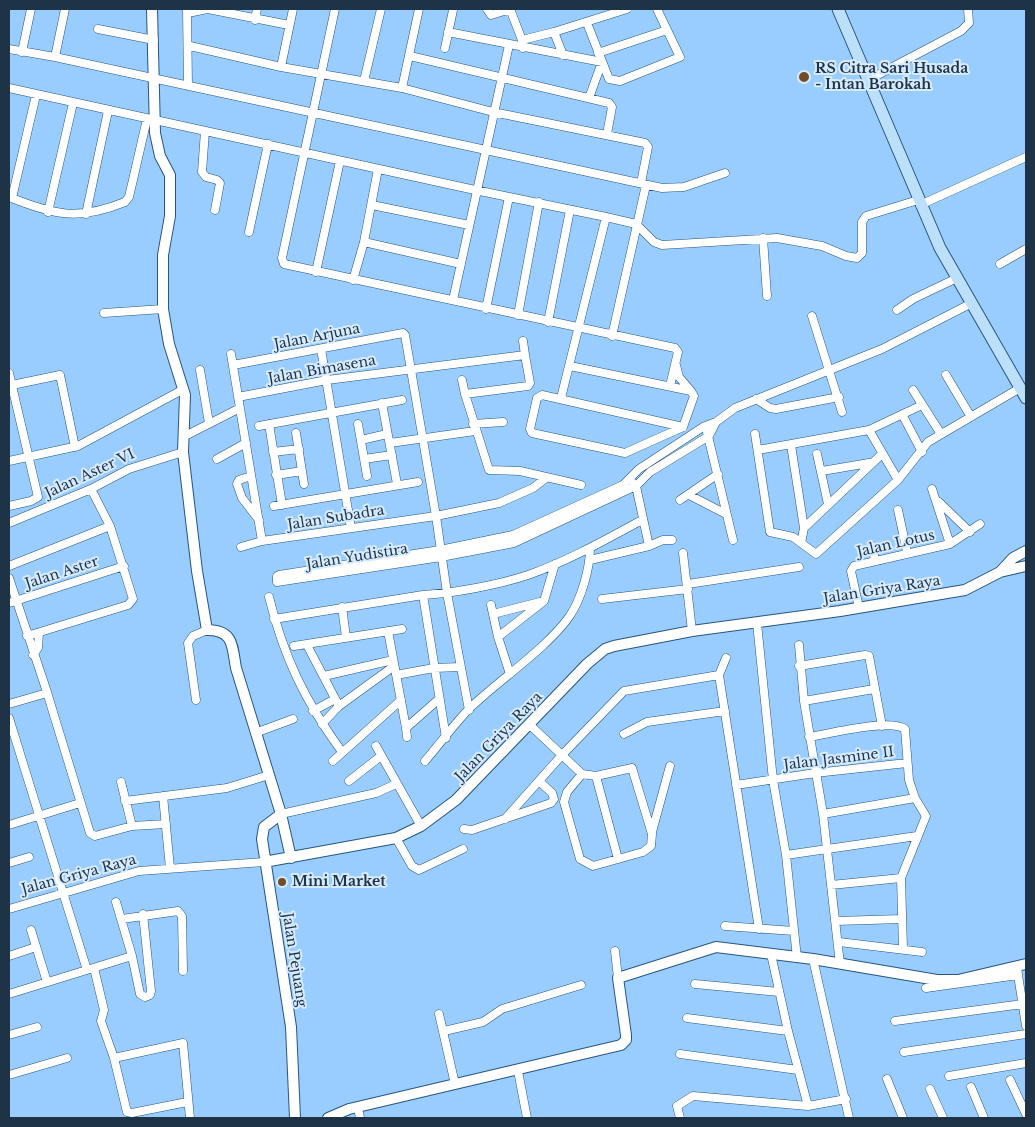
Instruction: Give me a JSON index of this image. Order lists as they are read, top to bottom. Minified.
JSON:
{"streets":{"street":["Jalan Arjuna","Jalan Bimasena","Jalan Aster VI","Jalan Subadra","Jalan Lotus","Jalan Yudistira","Jalan Aster","Jalan Griya Raya","Jalan Jasmine II","Jalan Pejuang"]},"crossings":[["Jalan Arjuna","Jalan Bimasena"],["Jalan Lotus","Jalan Griya Raya"],["Jalan Griya Raya","Jalan Pejuang"]],"places":["RS Citra Sari Husada - Intan Barokah","Mini Market"]}
